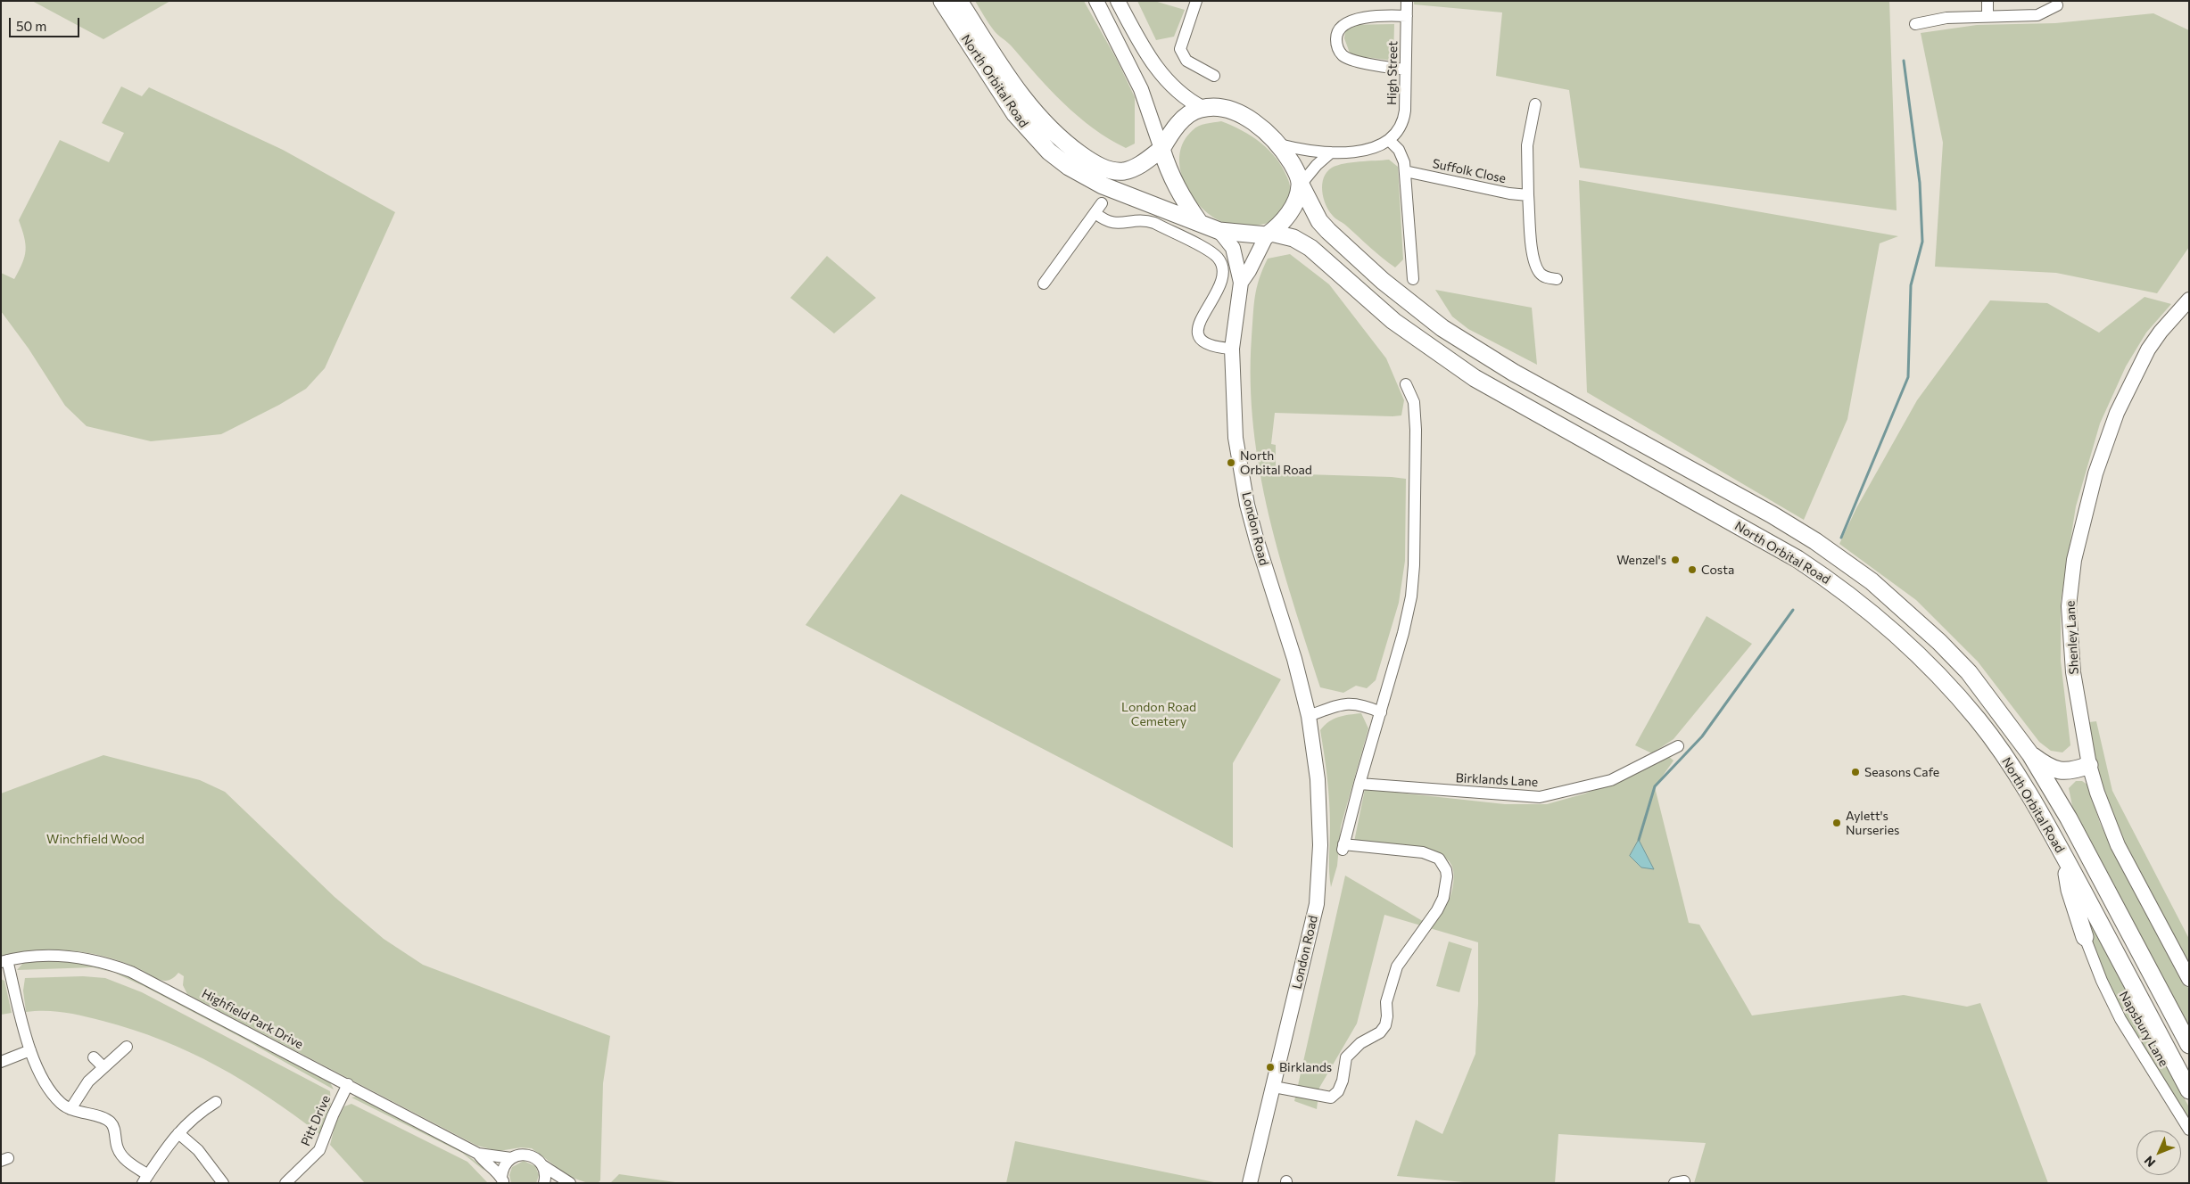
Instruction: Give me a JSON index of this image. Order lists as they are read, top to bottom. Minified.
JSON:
{"streets":{"highway":["North Orbital Road"],"main road":["London Road","Shenley Lane"],"street":["High Street","Suffolk Close","Birklands Lane","Highfield Park Drive","Napsbury Lane","Pitt Drive"]},"crossings":[["North Orbital Road","London Road"],["Highfield Park Drive","Pitt Drive"]],"parks":["London Road Cemetery","Winchfield Wood"],"places":["North Orbital Road","Wenzel's","Costa","Seasons Cafe","Aylett's Nurseries","Birklands"],"scale_bar":"50 m","north":"bottom left"}
